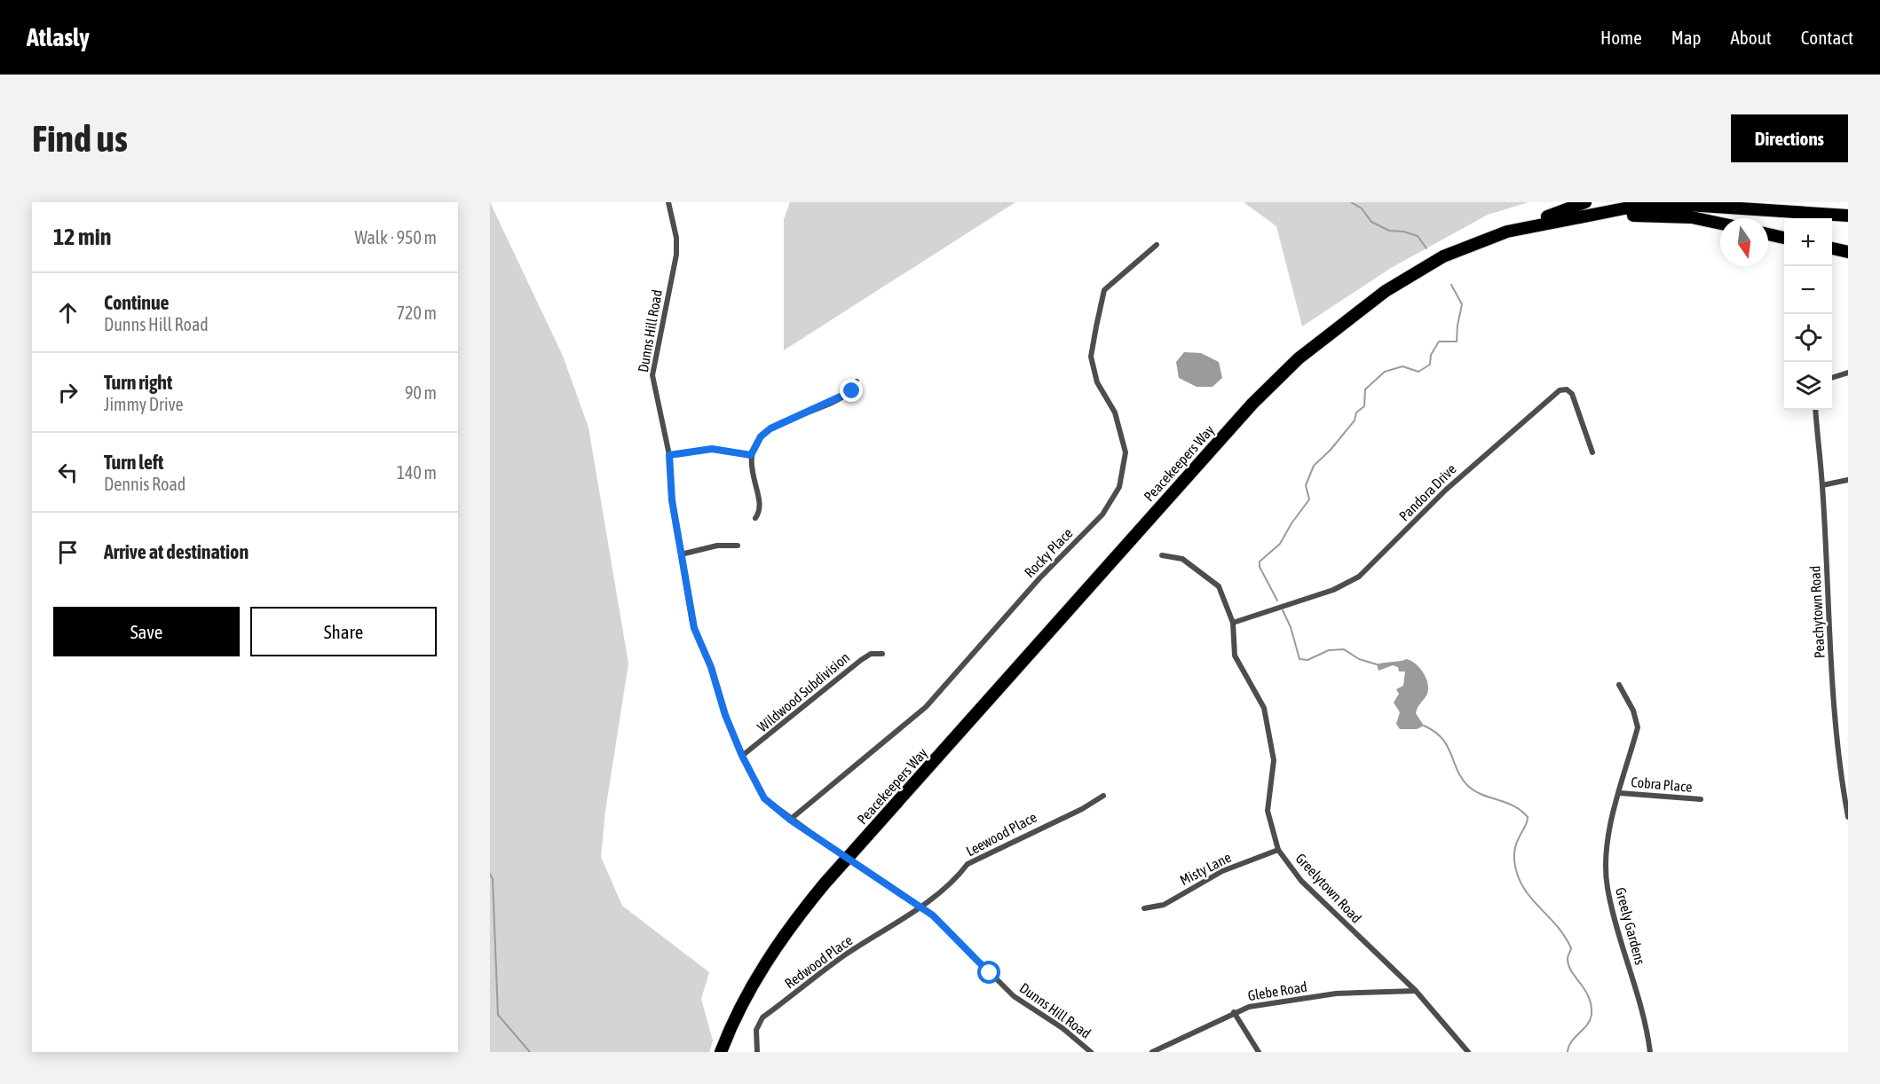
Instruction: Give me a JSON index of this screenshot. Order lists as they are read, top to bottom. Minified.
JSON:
{"streets":{"highway":["Peacekeepers Way"],"street":["Dunns Hill Road","Pandora Drive","Rocky Place","Peachytown Road","Wildwood Subdivision","Cobra Place","Leewood Place","Misty Lane","Greelytown Road","Greely Gardens","Redwood Place","Glebe Road"]},"crossings":[["Dunns Hill Road","Rocky Place"],["Dunns Hill Road","Wildwood Subdivision"],["Dunns Hill Road","Leewood Place"],["Dunns Hill Road","Redwood Place"],["Pandora Drive","Greelytown Road"],["Cobra Place","Greely Gardens"],["Leewood Place","Redwood Place"],["Misty Lane","Greelytown Road"],["Greelytown Road","Glebe Road"]],"north":"bottom","page":{"header":"Atlasly","nav":["Home","Map","About","Contact"],"buttons":["Directions",["Save","Share"]],"title":"Find us","heading":["12 min","Walk · 950 m"],"map_buttons":["+","−"],"list":[["Continue","Dunns Hill Road","720 m"],["Turn right","Jimmy Drive","90 m"],["Turn left","Dennis Road","140 m"],"Arrive at destination"]}}
